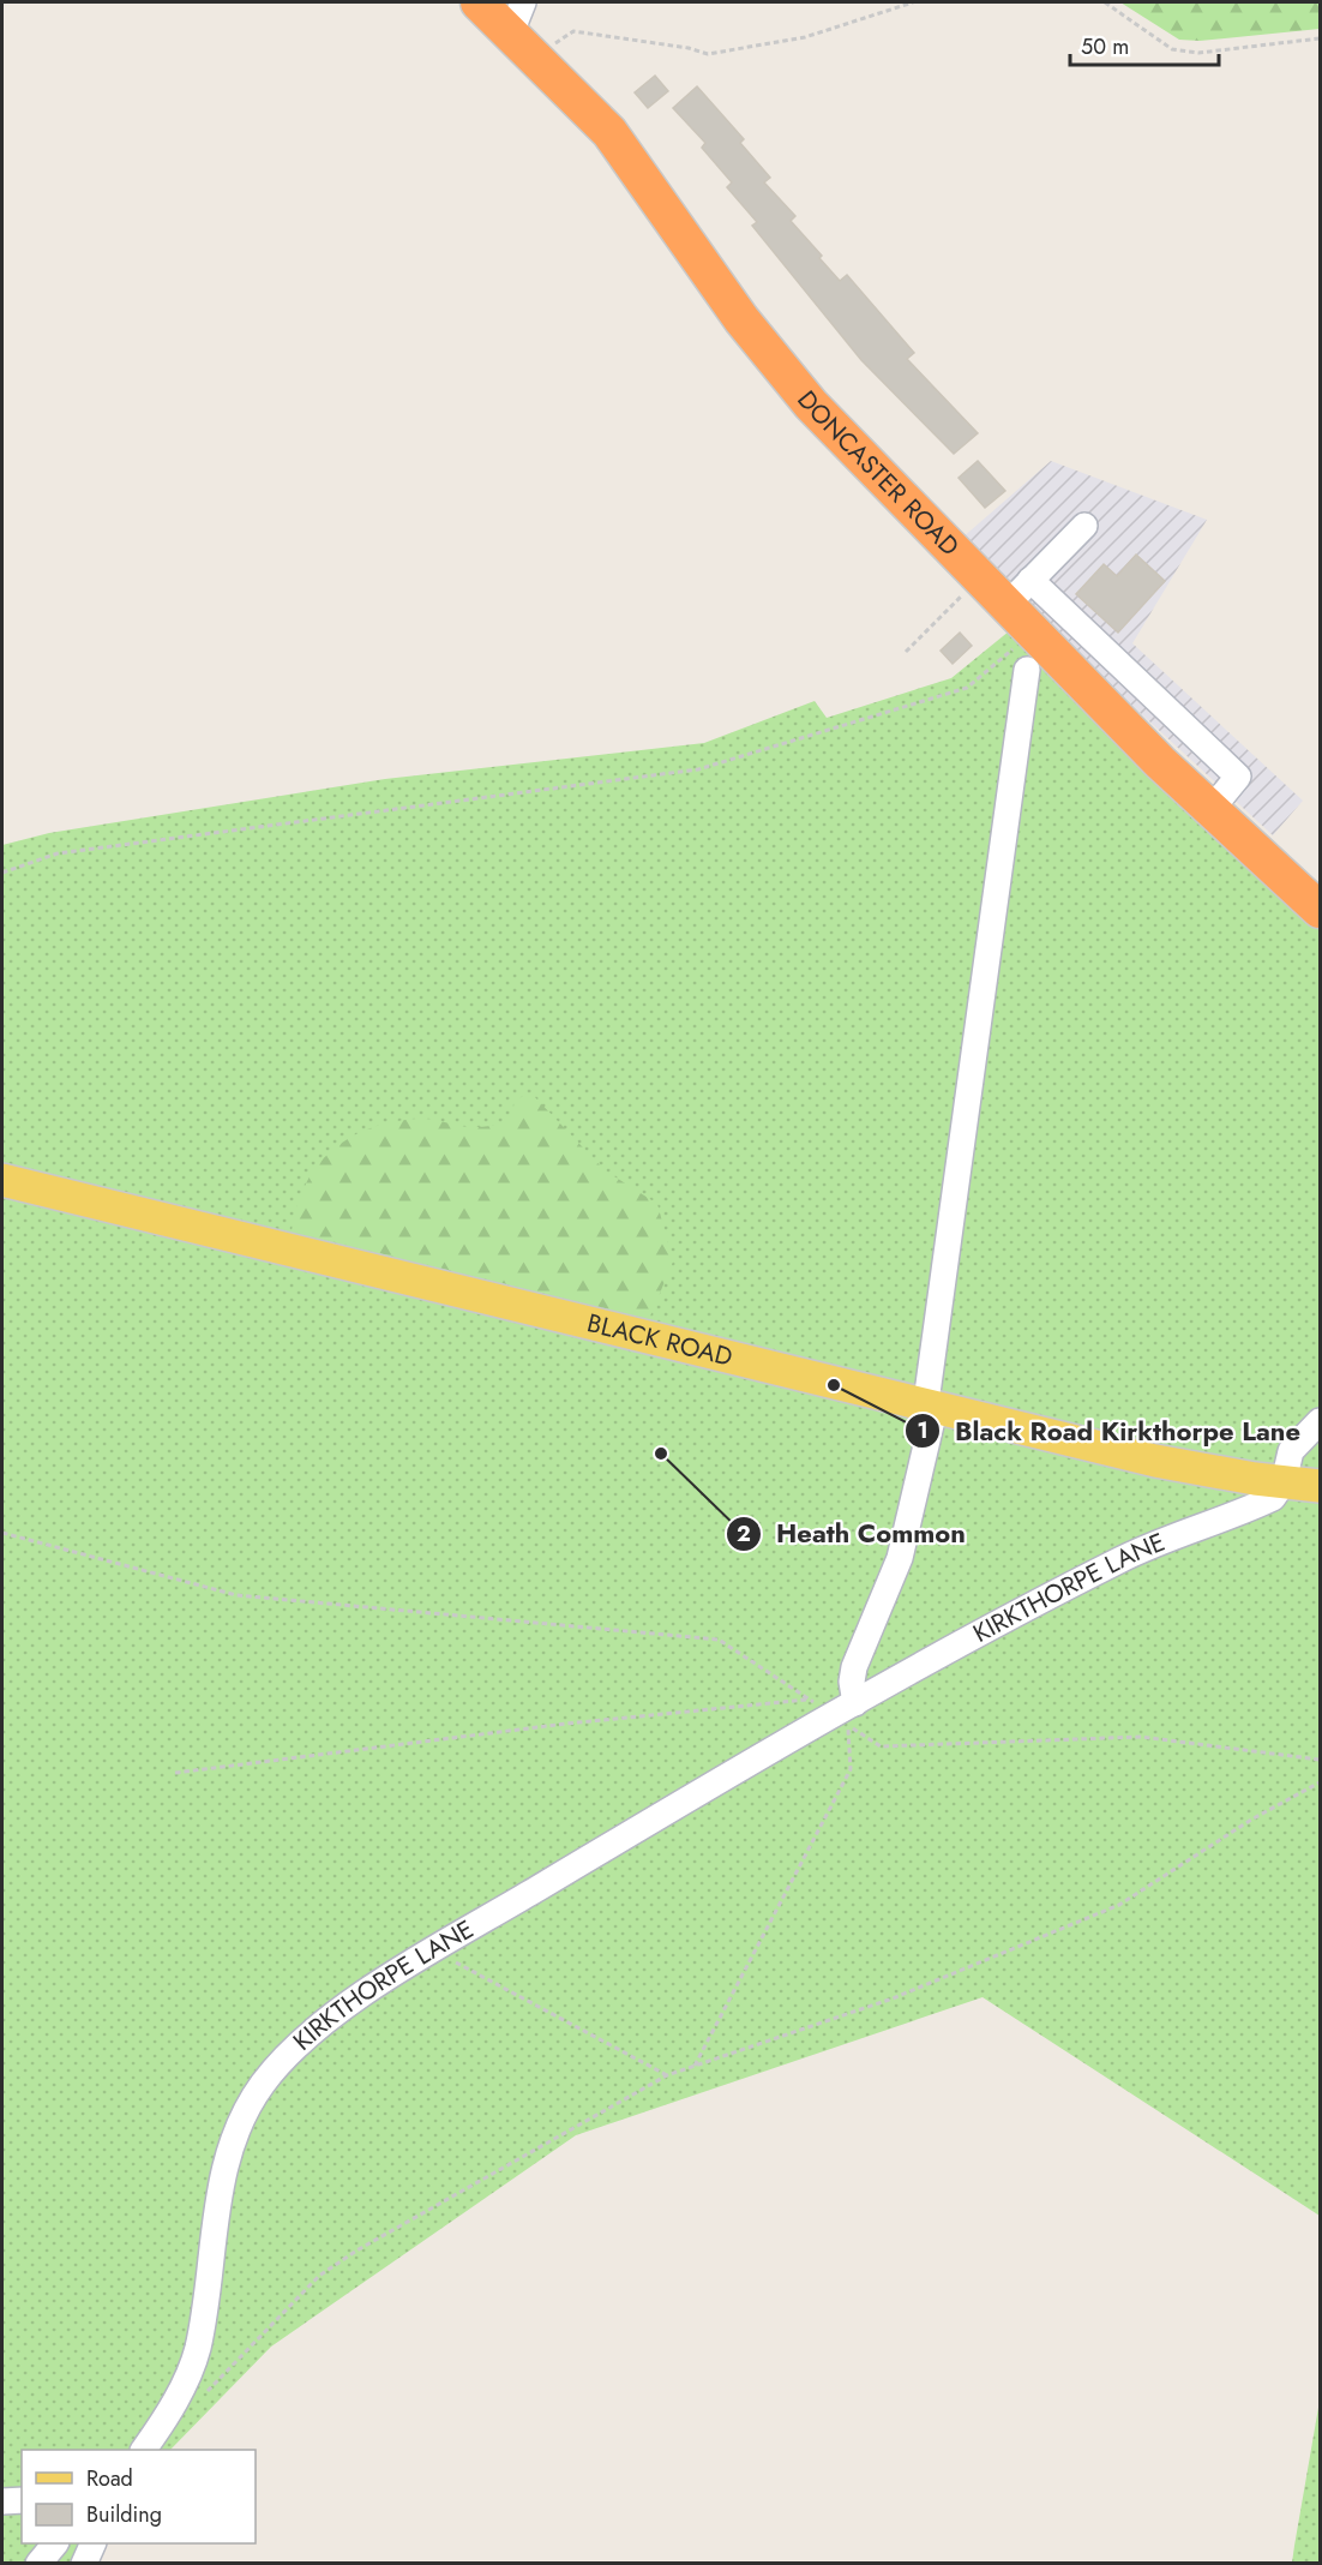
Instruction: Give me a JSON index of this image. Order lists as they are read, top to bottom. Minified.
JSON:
{"streets":{"highway":["DONCASTER ROAD"],"main road":["BLACK ROAD"],"street":["KIRKTHORPE LANE"]},"crossings":[["BLACK ROAD","KIRKTHORPE LANE"]],"places":["Black Road Kirkthorpe Lane","Heath Common"],"legend":["Road","Building"],"scale_bar":"50 m"}
